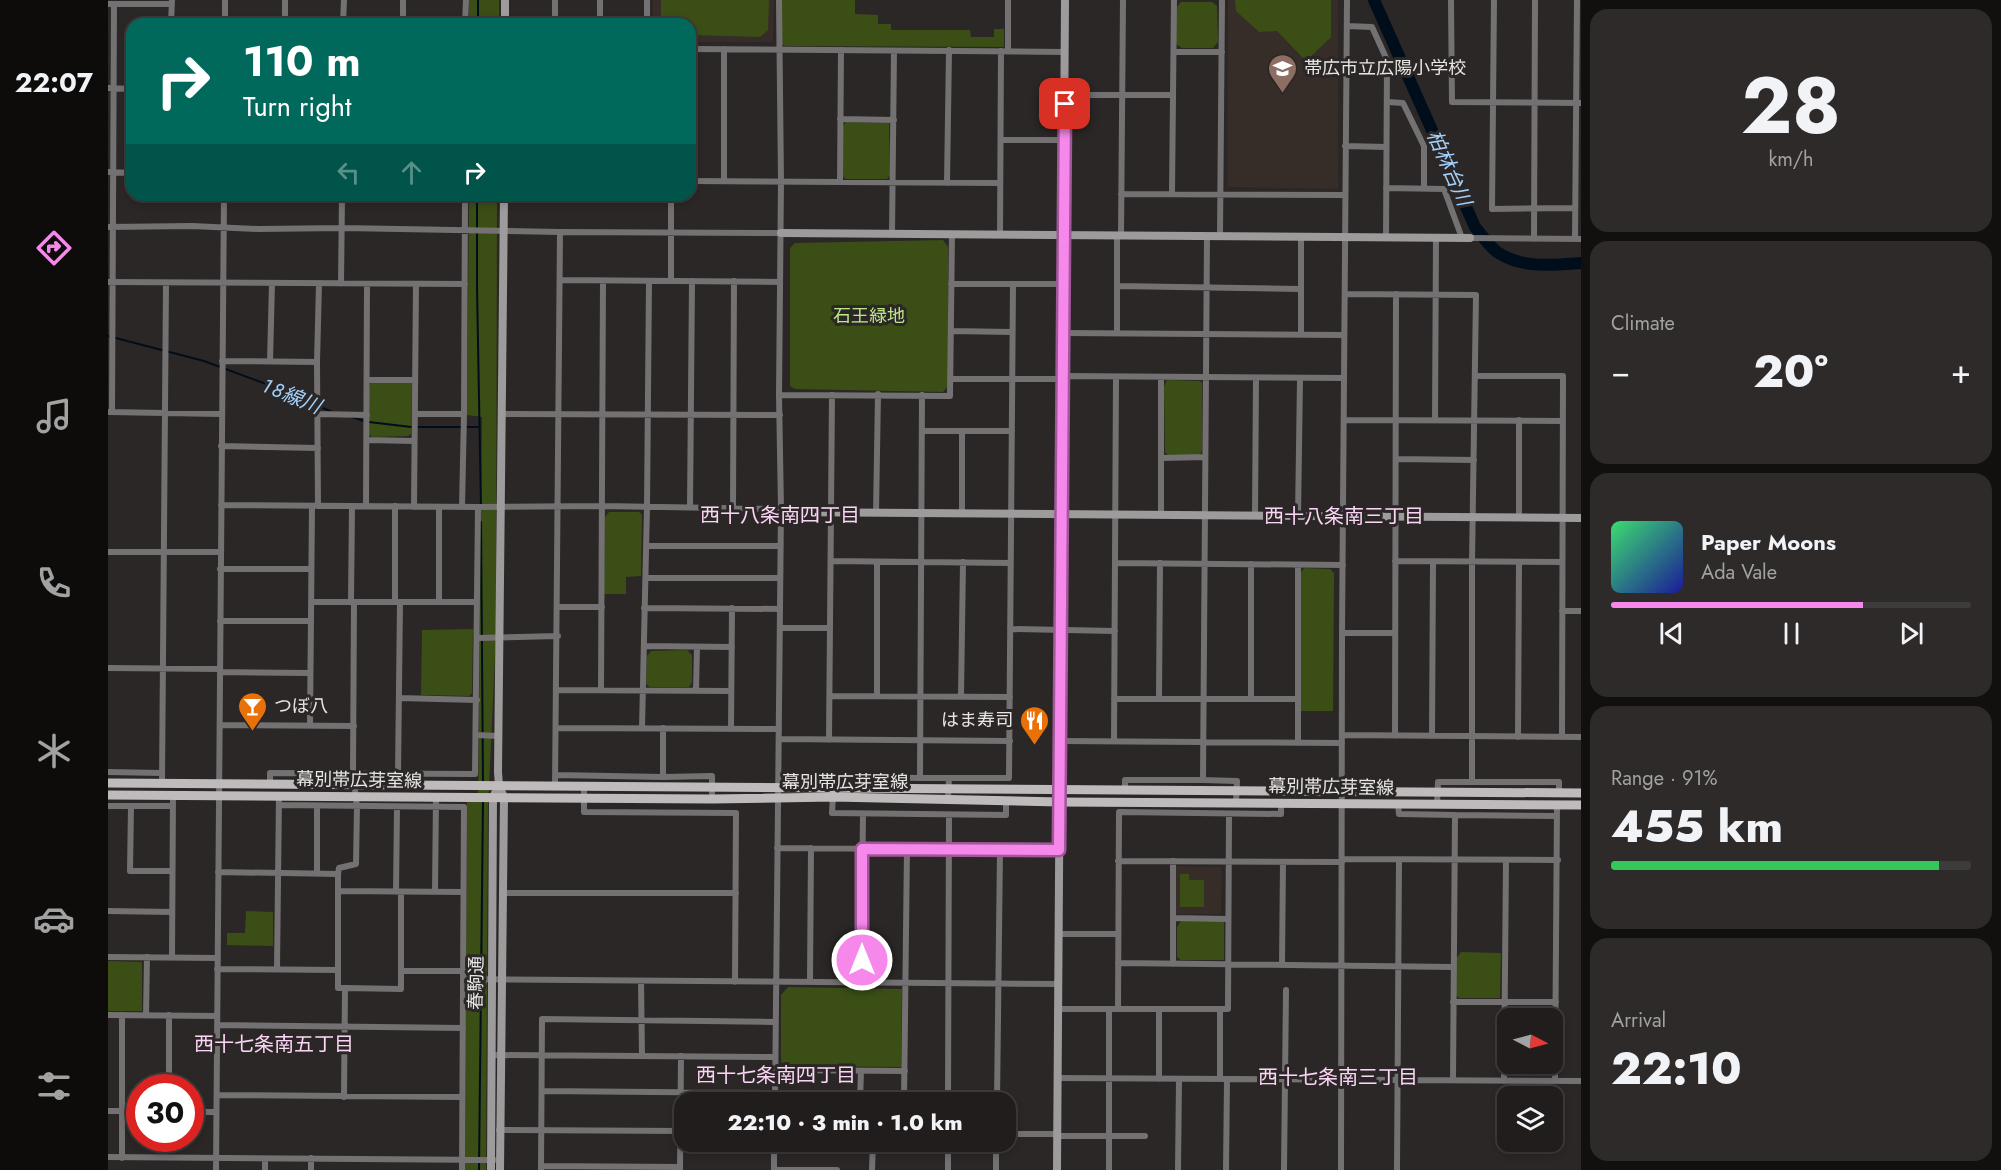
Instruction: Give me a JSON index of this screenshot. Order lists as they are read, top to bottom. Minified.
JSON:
{"streets":{"main road":["幕別帯広芽室線"],"street":["春駒通"]},"crossings":[["幕別帯広芽室線","春駒通"]],"districts":["西十八条南四丁目","西十八条南三丁目","西十七条南五丁目","西十七条南四丁目","西十七条南三丁目"],"water":["柏林台川","１８線川"],"parks":["石王緑地"],"places":{"school or university":["帯広市立広陽小学校"],"bar":["つぼ八"],"restaurant":["はま寿司"]},"north":"right","page":{"tabs":"22:07","tile":[["28","km/h"],"Climate",["Range · 91%","455 km"],["Arrival","22:10"]],"turn":["110 m","Turn right"],"heat":["−","20°","+"],"song":["Paper Moons","Ada Vale"],"limit":"30","trip":"22:10 · 3 min · 1.0 km"}}
